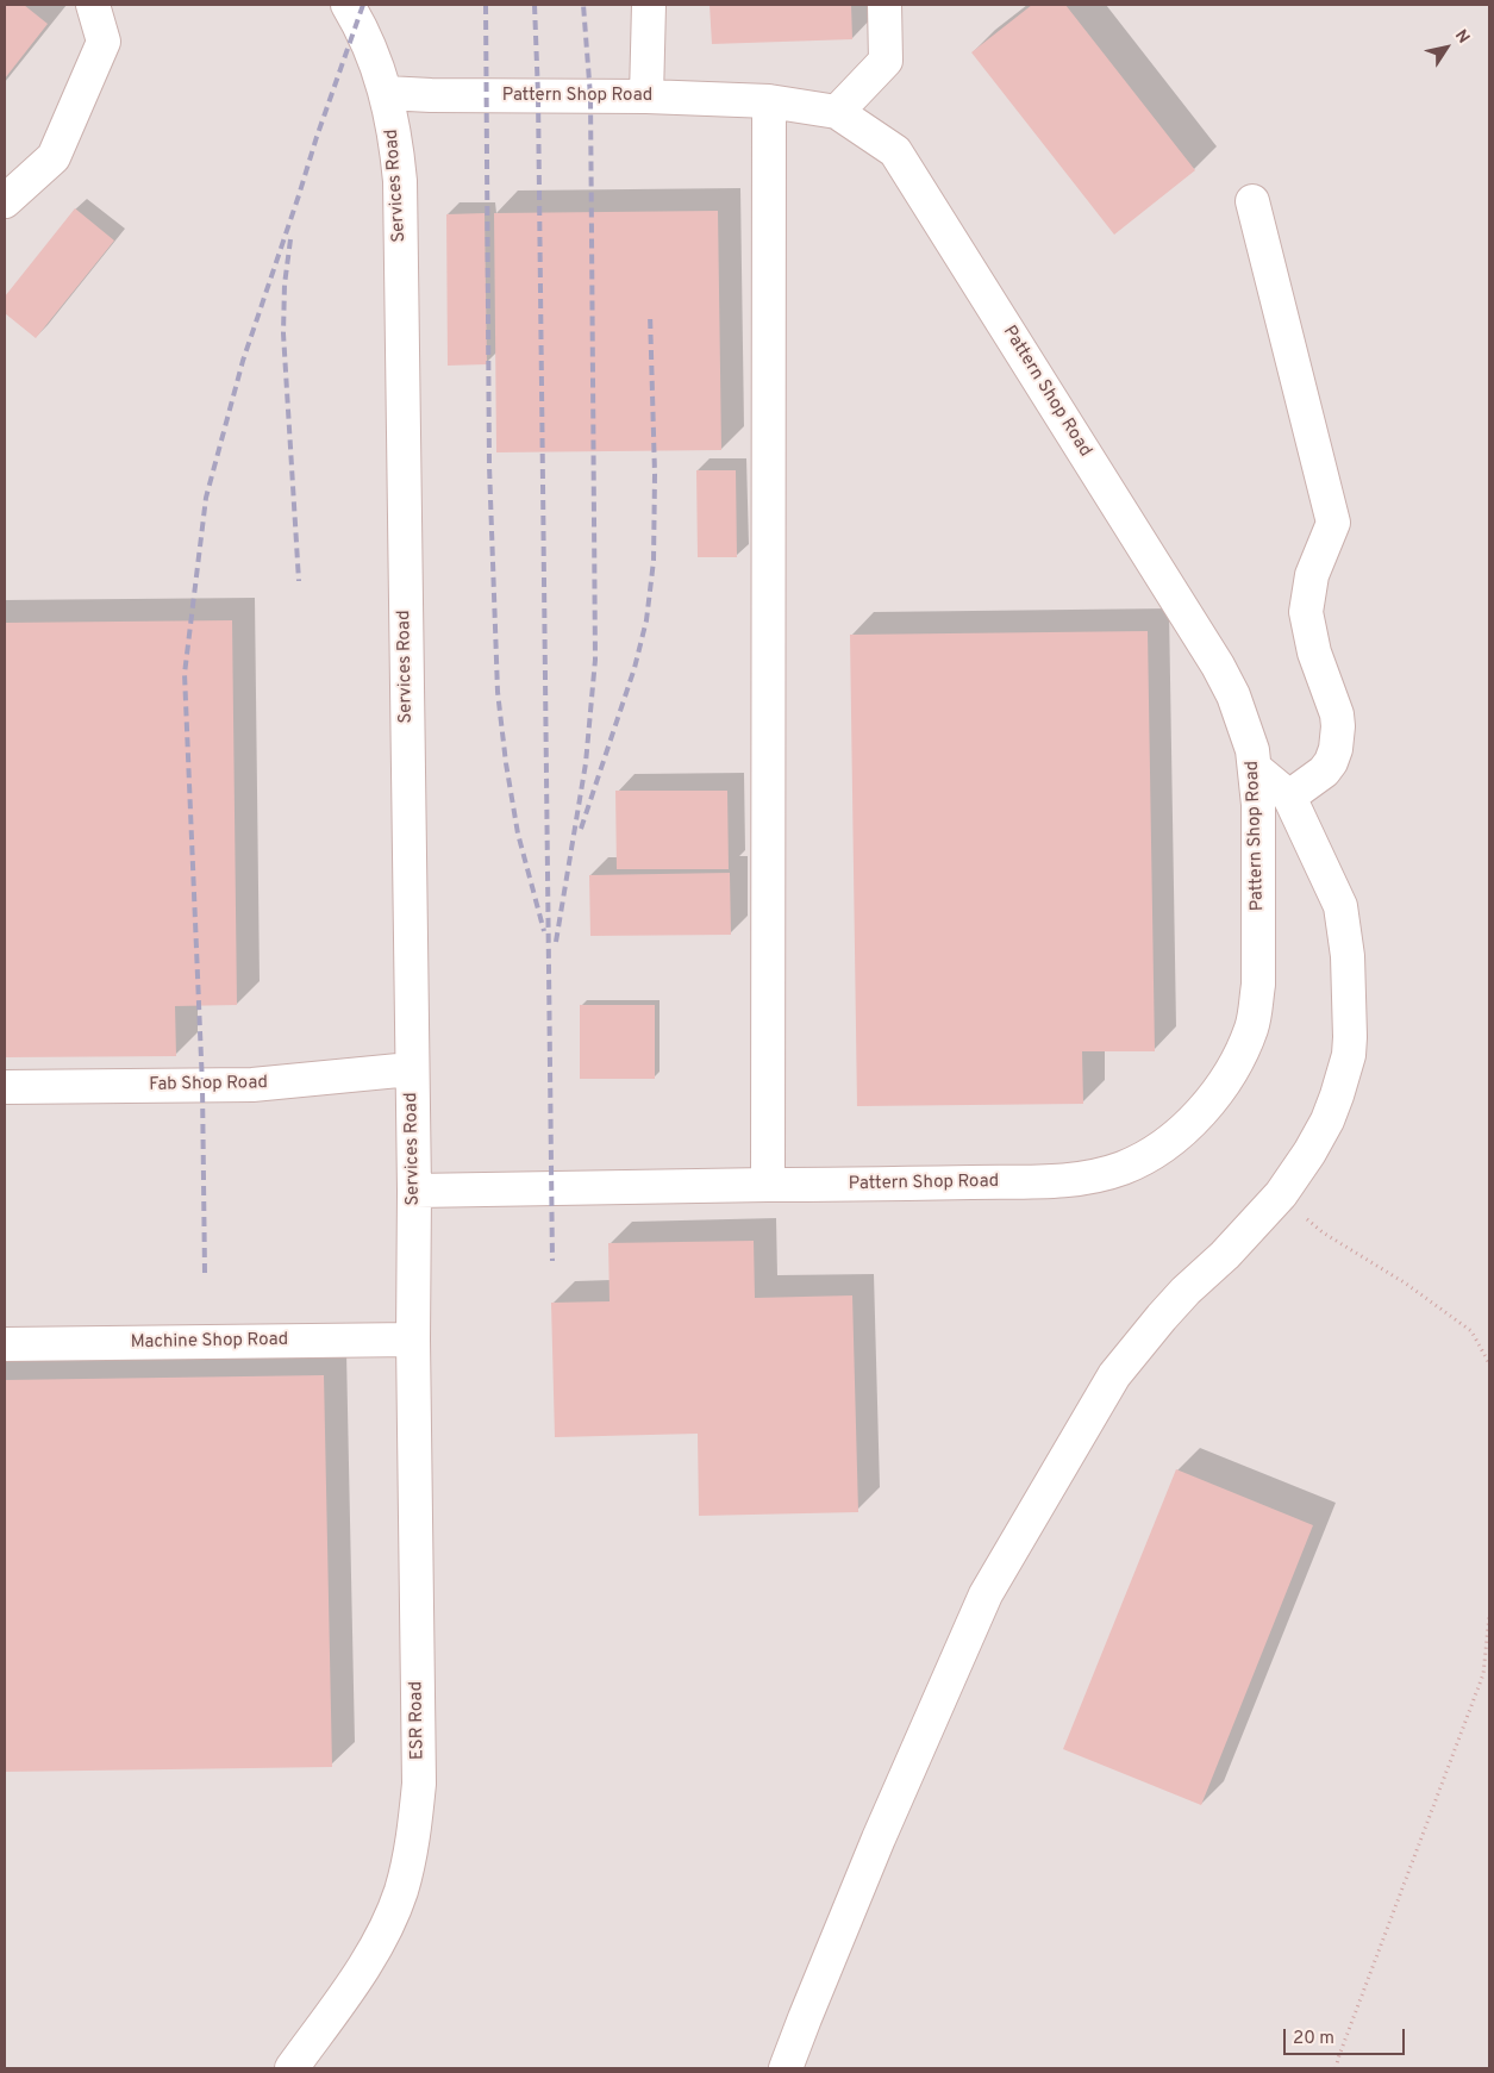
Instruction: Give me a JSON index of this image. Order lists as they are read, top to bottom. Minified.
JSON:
{"streets":{"street":["Pattern Shop Road","Services Road","Fab Shop Road","Machine Shop Road","ESR Road"]},"crossings":[["Pattern Shop Road","Services Road"],["Services Road","Fab Shop Road"],["Services Road","Machine Shop Road"],["Services Road","ESR Road"],["Machine Shop Road","ESR Road"]],"scale_bar":"20 m","north":"top right"}
